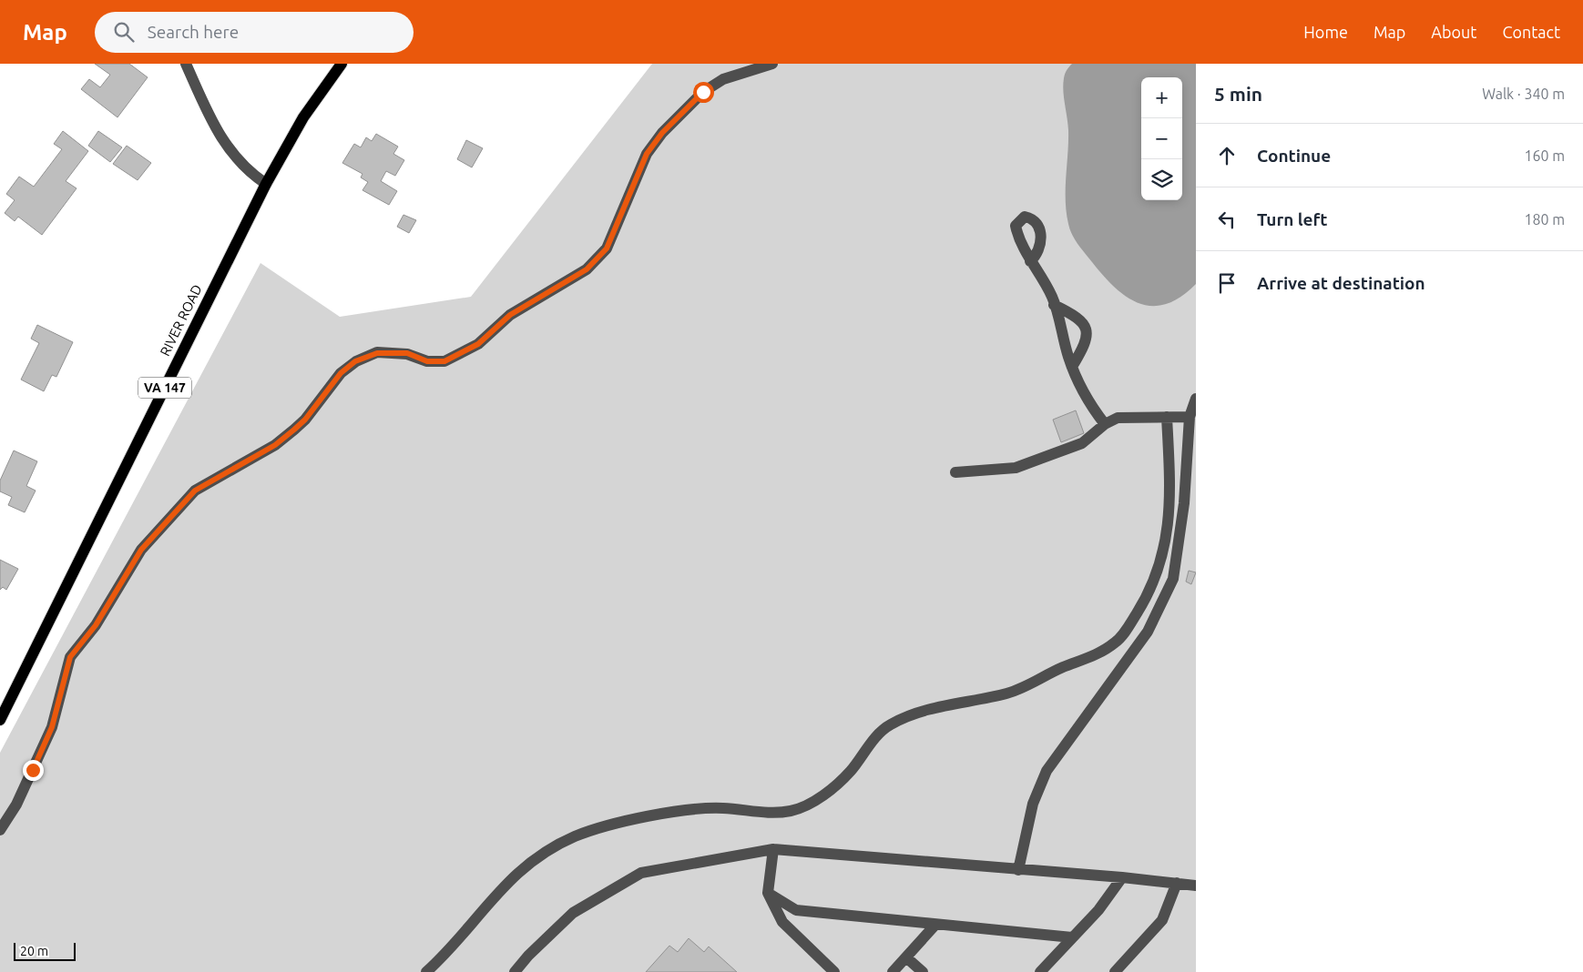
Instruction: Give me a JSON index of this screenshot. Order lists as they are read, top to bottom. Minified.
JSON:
{"streets":{"main road":["RIVER ROAD","VA 147"]},"scale_bar":"20 m","page":{"header":"Map","search":"Search here","nav":["Home","Map","About","Contact"],"heading":["5 min","Walk · 340 m"],"map_buttons":["+","−"],"list":[["Continue","160 m"],["Turn left","180 m"],"Arrive at destination"],"scale":"20 m"}}
